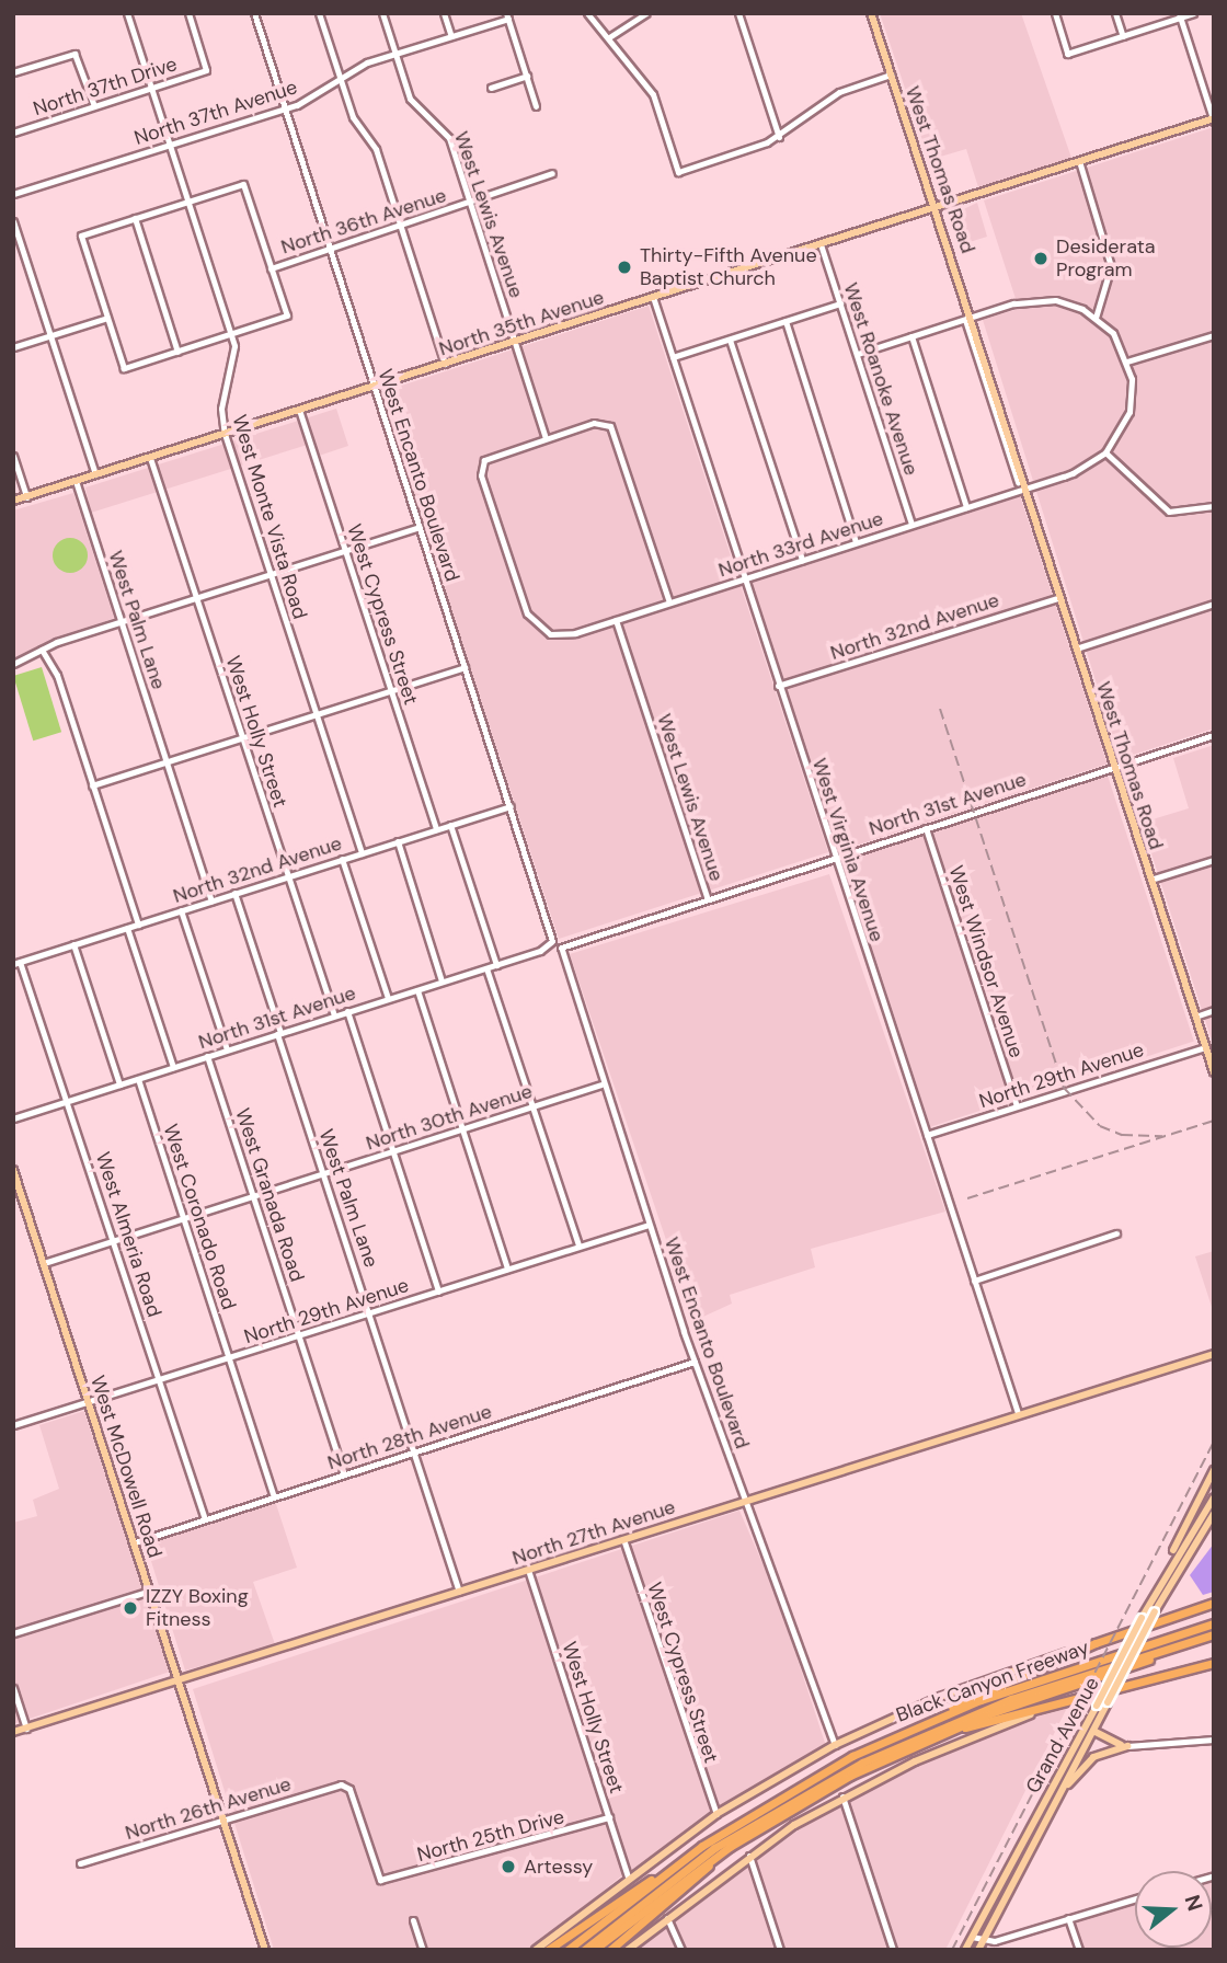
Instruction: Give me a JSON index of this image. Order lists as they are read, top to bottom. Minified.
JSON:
{"streets":{"highway":["Black Canyon Freeway"],"main road":["West Thomas Road","North 35th Avenue","West McDowell Road","North 27th Avenue","Grand Avenue"],"street":["North 37th Drive","North 37th Avenue","West Lewis Avenue","North 36th Avenue","West Roanoke Avenue","West Encanto Boulevard","West Monte Vista Road","North 33rd Avenue","West Cypress Street","West Palm Lane","North 32nd Avenue","West Holly Street","North 31st Avenue","West Virginia Avenue","West Windsor Avenue","North 29th Avenue","North 30th Avenue","West Granada Road","West Coronado Road","West Almeria Road","North 28th Avenue","North 26th Avenue","North 25th Drive"]},"crossings":[["North 37th Drive","West Monte Vista Road"],["North 37th Avenue","West Lewis Avenue"],["North 37th Avenue","West Encanto Boulevard"],["North 37th Avenue","West Monte Vista Road"],["West Thomas Road","North 35th Avenue"],["West Thomas Road","North 33rd Avenue"],["West Thomas Road","North 32nd Avenue"],["West Thomas Road","North 31st Avenue"],["West Thomas Road","North 29th Avenue"],["West Lewis Avenue","North 36th Avenue"],["West Lewis Avenue","North 35th Avenue"],["West Lewis Avenue","North 33rd Avenue"],["West Lewis Avenue","North 31st Avenue"],["North 36th Avenue","West Encanto Boulevard"],["North 35th Avenue","West Roanoke Avenue"],["North 35th Avenue","West Encanto Boulevard"],["North 35th Avenue","West Monte Vista Road"],["North 35th Avenue","West Cypress Street"],["North 35th Avenue","West Palm Lane"],["North 35th Avenue","West Holly Street"],["North 35th Avenue","West Virginia Avenue"],["West Roanoke Avenue","North 33rd Avenue"],["West Encanto Boulevard","North 32nd Avenue"],["West Encanto Boulevard","North 31st Avenue"],["West Encanto Boulevard","North 29th Avenue"],["West Encanto Boulevard","North 30th Avenue"],["West Encanto Boulevard","North 28th Avenue"],["West Encanto Boulevard","North 27th Avenue"],["West Monte Vista Road","North 32nd Avenue"],["North 33rd Avenue","West Virginia Avenue"],["West Cypress Street","North 32nd Avenue"],["West Cypress Street","North 27th Avenue"],["West Palm Lane","North 32nd Avenue"],["West Palm Lane","North 31st Avenue"],["West Palm Lane","North 29th Avenue"],["West Palm Lane","North 30th Avenue"],["West Palm Lane","North 28th Avenue"],["West Palm Lane","North 27th Avenue"],["North 32nd Avenue","West Holly Street"],["North 32nd Avenue","West Virginia Avenue"],["North 32nd Avenue","West Almeria Road"],["West Holly Street","North 31st Avenue"],["West Holly Street","North 27th Avenue"],["West Holly Street","North 25th Drive"],["North 31st Avenue","West Virginia Avenue"],["North 31st Avenue","West Windsor Avenue"],["North 31st Avenue","West Granada Road"],["North 31st Avenue","West Coronado Road"],["North 31st Avenue","West Almeria Road"],["West Virginia Avenue","North 29th Avenue"],["West Virginia Avenue","North 27th Avenue"],["West Windsor Avenue","North 29th Avenue"],["North 29th Avenue","West Granada Road"],["North 29th Avenue","West Coronado Road"],["North 29th Avenue","West Almeria Road"],["North 29th Avenue","West McDowell Road"],["North 30th Avenue","West Granada Road"],["North 30th Avenue","West Coronado Road"],["North 30th Avenue","West Almeria Road"],["North 30th Avenue","West McDowell Road"],["West Granada Road","North 28th Avenue"],["West Coronado Road","North 28th Avenue"],["West Almeria Road","North 28th Avenue"],["North 28th Avenue","West McDowell Road"],["West McDowell Road","North 27th Avenue"],["West McDowell Road","North 26th Avenue"],["North 26th Avenue","North 25th Drive"]],"places":["Desiderata Program","Thirty-Fifth Avenue Baptist Church","IZZY Boxing Fitness","Artessy"],"north":"right"}
